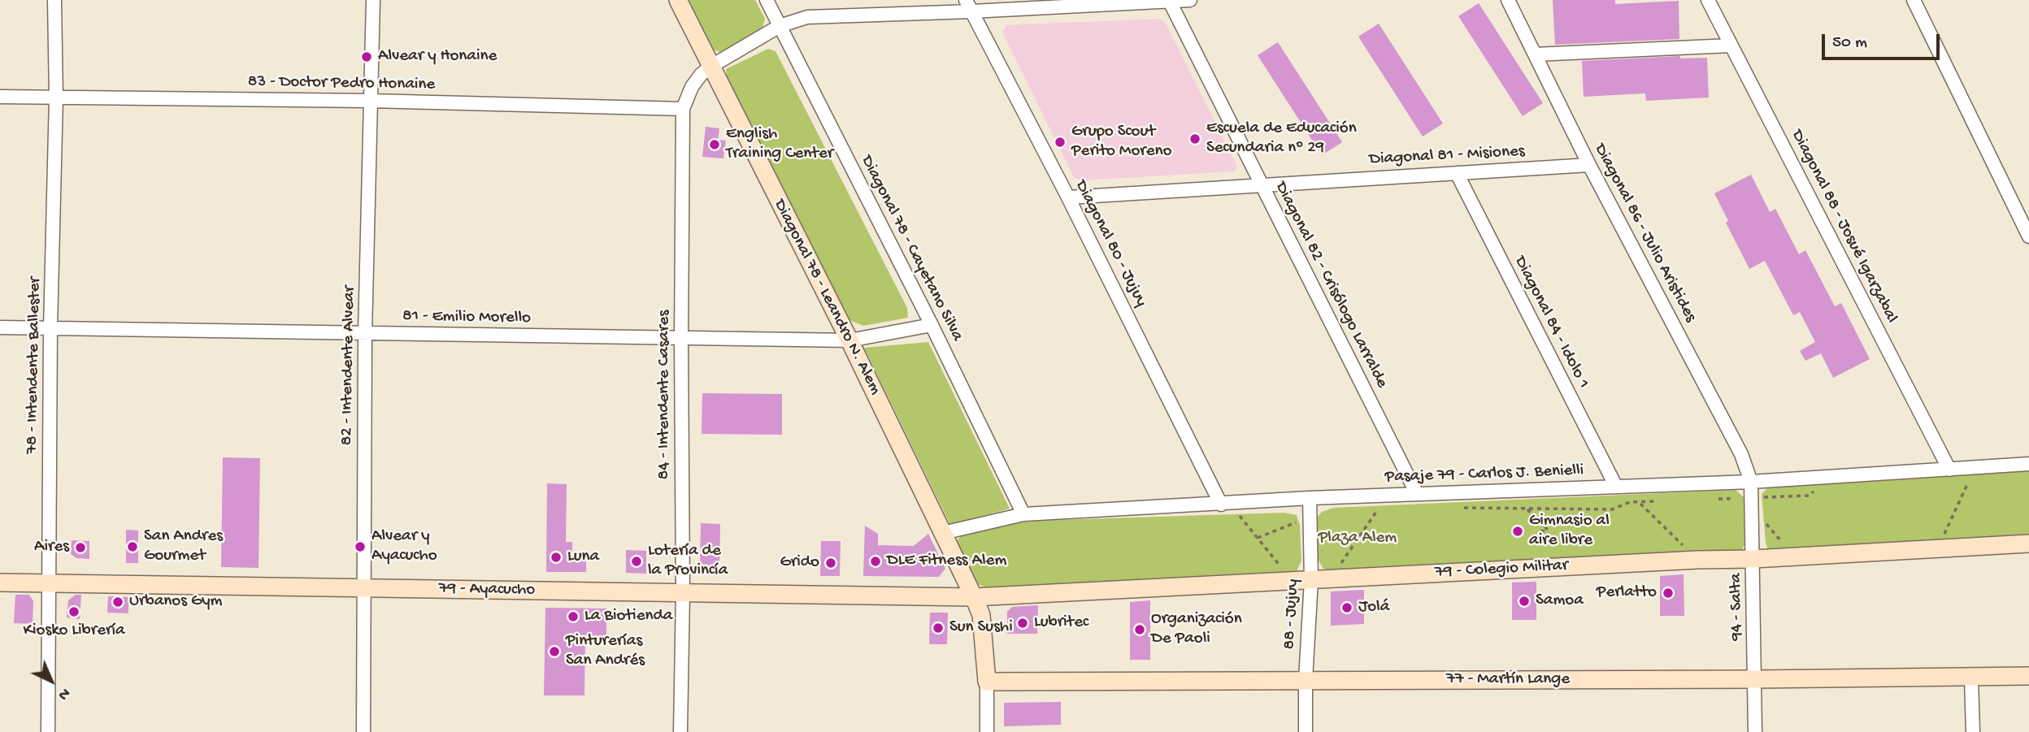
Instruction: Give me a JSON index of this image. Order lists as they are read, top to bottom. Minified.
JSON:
{"streets":{"street":["83 - Doctor Pedro Honaine","Diagonal 81 - Misiones","Diagonal 88 - Josué Igarzabal","Diagonal 86 - Julio Aristides","Diagonal 80 - Jujuy","Diagonal 78 - Cayetano Silva","Diagonal 82 - Crisólogo Larralde","Diagonal 78 - Leandro N. Alem","81 - Emilio Morello","Diagonal 84 - Idolo 1","78 - Intendente Ballester","82 - Intendente Alvear","84 - Intendente Casares","Pasaje 79 - Carlos J. Benielli","79 - Colegio Militar","79 - Ayacucho","94 - Salta","88 - Jujuy","77 - Martín Lange"]},"crossings":[["83 - Doctor Pedro Honaine","78 - Intendente Ballester"],["83 - Doctor Pedro Honaine","82 - Intendente Alvear"],["83 - Doctor Pedro Honaine","84 - Intendente Casares"],["Diagonal 81 - Misiones","Diagonal 86 - Julio Aristides"],["Diagonal 81 - Misiones","Diagonal 80 - Jujuy"],["Diagonal 81 - Misiones","Diagonal 82 - Crisólogo Larralde"],["Diagonal 81 - Misiones","Diagonal 84 - Idolo 1"],["Diagonal 88 - Josué Igarzabal","Pasaje 79 - Carlos J. Benielli"],["Diagonal 86 - Julio Aristides","Pasaje 79 - Carlos J. Benielli"],["Diagonal 86 - Julio Aristides","94 - Salta"],["Diagonal 80 - Jujuy","84 - Intendente Casares"],["Diagonal 80 - Jujuy","Pasaje 79 - Carlos J. Benielli"],["Diagonal 78 - Cayetano Silva","81 - Emilio Morello"],["Diagonal 78 - Cayetano Silva","84 - Intendente Casares"],["Diagonal 78 - Cayetano Silva","Pasaje 79 - Carlos J. Benielli"],["Diagonal 82 - Crisólogo Larralde","84 - Intendente Casares"],["Diagonal 82 - Crisólogo Larralde","Pasaje 79 - Carlos J. Benielli"],["Diagonal 78 - Leandro N. Alem","81 - Emilio Morello"],["Diagonal 78 - Leandro N. Alem","84 - Intendente Casares"],["Diagonal 78 - Leandro N. Alem","Pasaje 79 - Carlos J. Benielli"],["Diagonal 78 - Leandro N. Alem","79 - Colegio Militar"],["Diagonal 78 - Leandro N. Alem","79 - Ayacucho"],["Diagonal 78 - Leandro N. Alem","77 - Martín Lange"],["81 - Emilio Morello","78 - Intendente Ballester"],["81 - Emilio Morello","82 - Intendente Alvear"],["81 - Emilio Morello","84 - Intendente Casares"],["Diagonal 84 - Idolo 1","Pasaje 79 - Carlos J. Benielli"],["78 - Intendente Ballester","79 - Ayacucho"],["82 - Intendente Alvear","79 - Ayacucho"],["84 - Intendente Casares","79 - Ayacucho"],["Pasaje 79 - Carlos J. Benielli","94 - Salta"],["Pasaje 79 - Carlos J. Benielli","88 - Jujuy"],["79 - Colegio Militar","79 - Ayacucho"],["79 - Colegio Militar","94 - Salta"],["79 - Colegio Militar","88 - Jujuy"],["94 - Salta","77 - Martín Lange"],["88 - Jujuy","77 - Martín Lange"]],"parks":["Plaza Alem"],"places":["Alvear y Honaine","Escuela de Educación Secundaria nº 29","Grupo Scout Perito Moreno","English Training Center","Gimnasio al aire libre","San Andres Gourmet","Alvear y Ayacucho","Aires","Luna","Lotería de la Provincía","DLE Fitness Alem","Grido","Perlatto","Samoa","Urbanos Gym","Jolá","Kiosko Librería","La Biotienda","Lubritec","Sun Sushi","Organización De Paoli","Pinturerías San Andrés"],"scale_bar":"50 m","north":"bottom right"}
